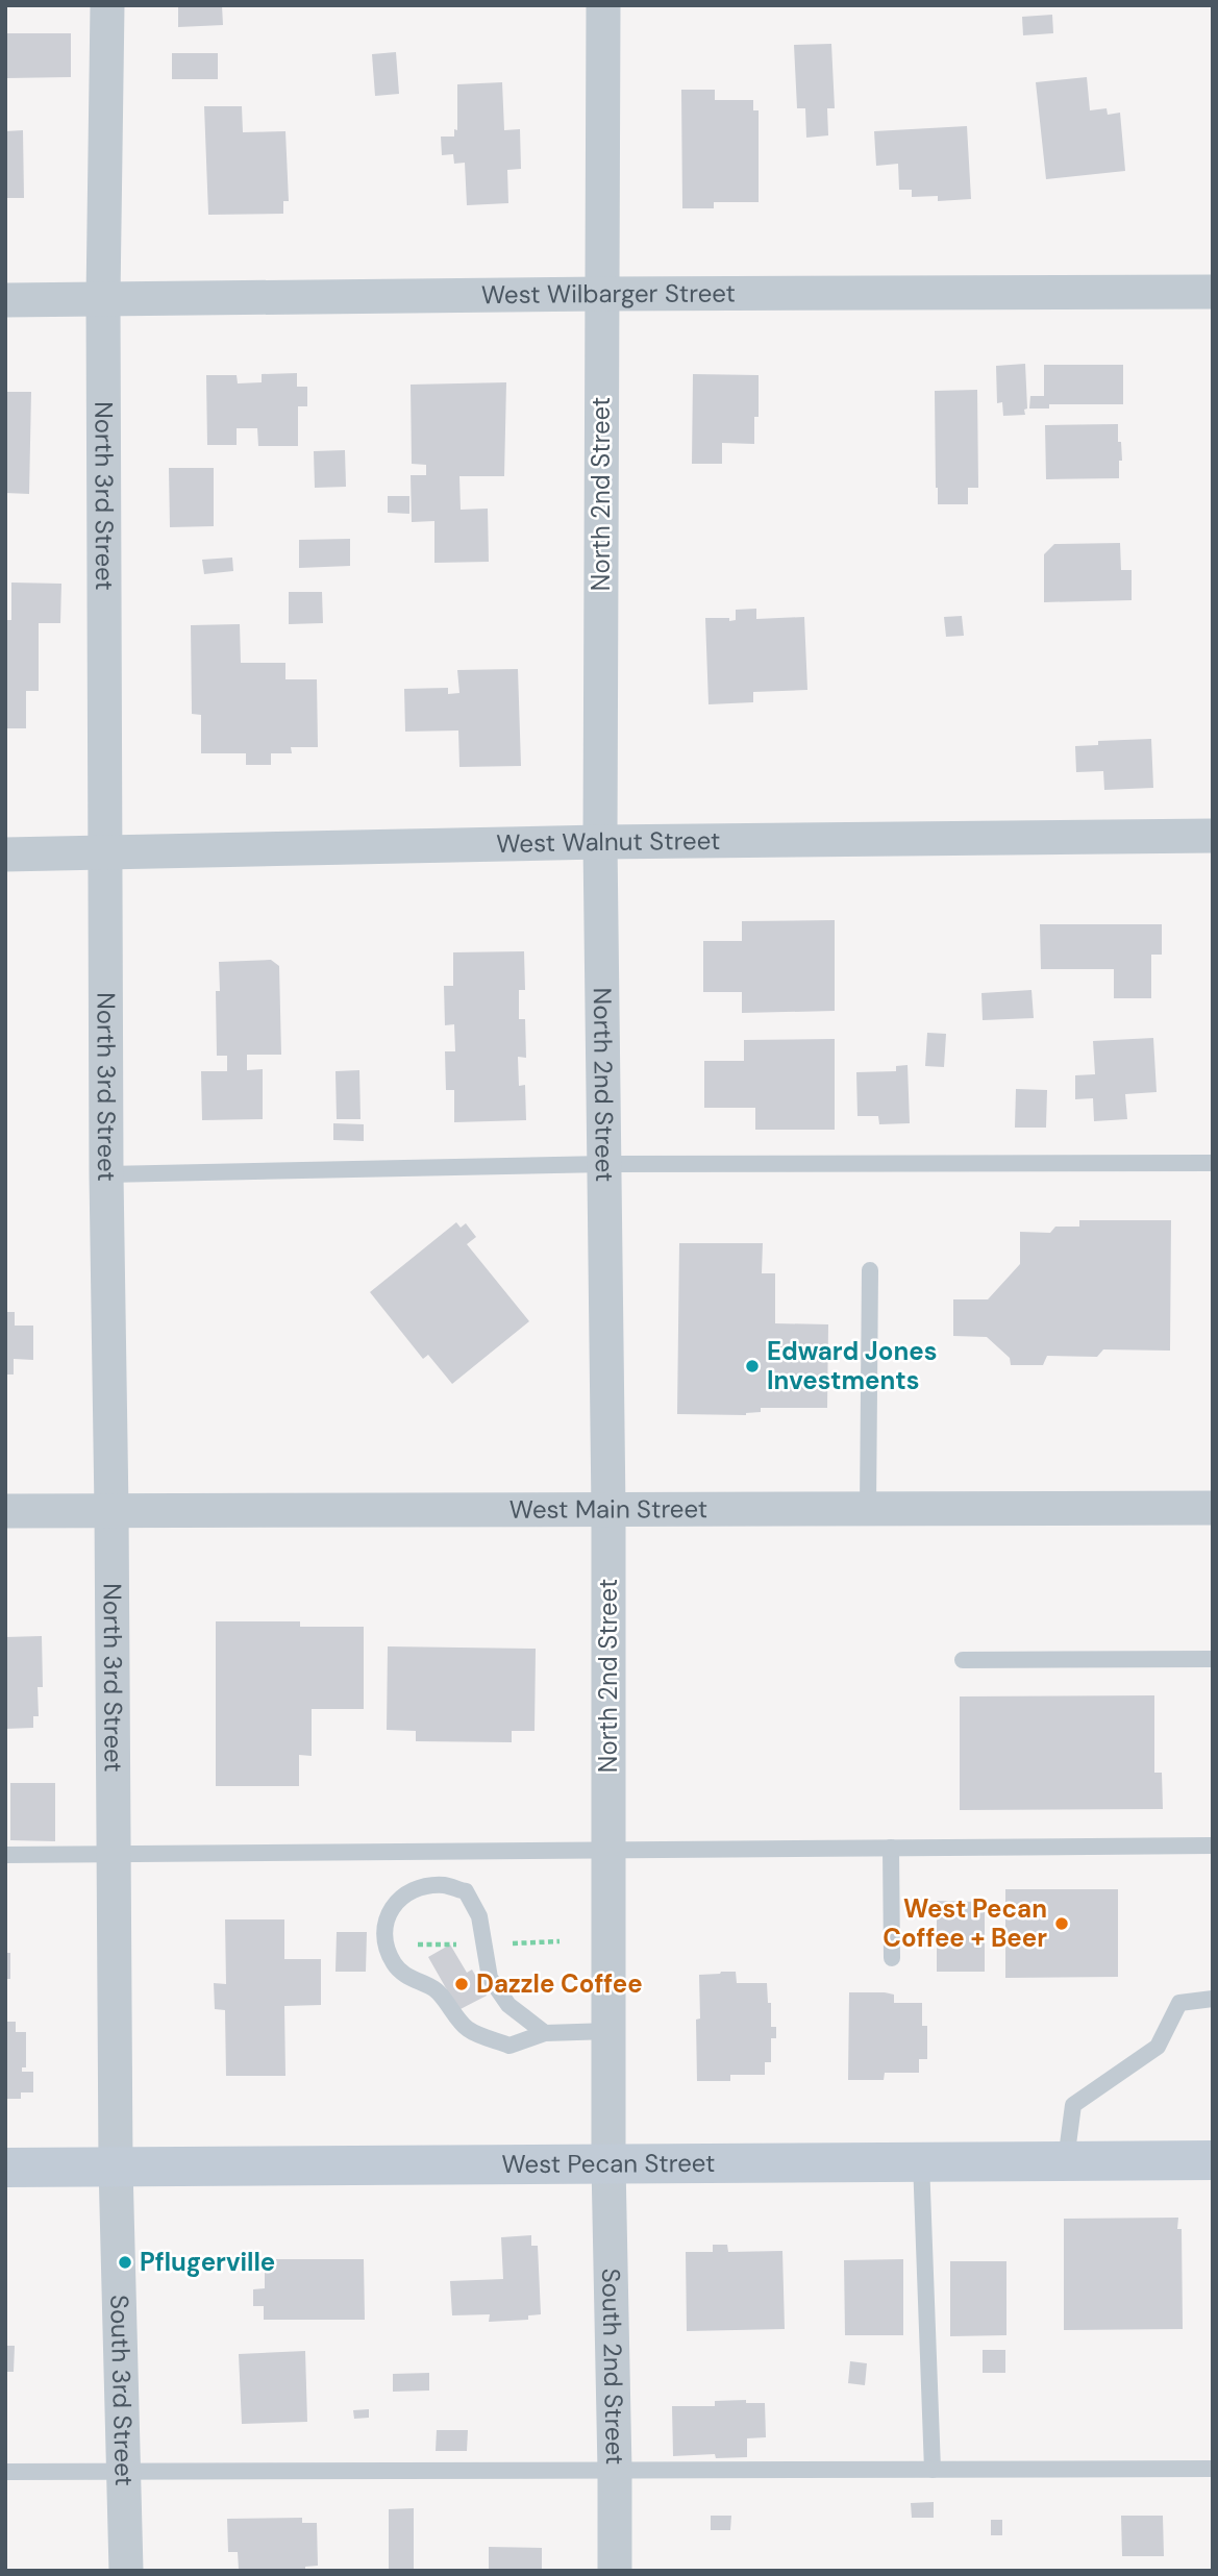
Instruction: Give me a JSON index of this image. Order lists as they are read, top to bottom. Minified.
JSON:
{"streets":{"main road":["West Pecan Street"],"street":["West Wilbarger Street","North 2nd Street","North 3rd Street","West Walnut Street","West Main Street","South 2nd Street","South 3rd Street"]},"crossings":[["West Wilbarger Street","North 2nd Street"],["West Wilbarger Street","North 3rd Street"],["North 2nd Street","West Walnut Street"],["North 2nd Street","West Main Street"],["North 2nd Street","West Pecan Street"],["North 2nd Street","South 2nd Street"],["North 3rd Street","West Walnut Street"],["North 3rd Street","West Main Street"],["North 3rd Street","West Pecan Street"],["North 3rd Street","South 3rd Street"],["West Pecan Street","South 2nd Street"],["West Pecan Street","South 3rd Street"]],"places":["Edward Jones Investments","West Pecan Coffee + Beer","Dazzle Coffee","Pflugerville"]}
